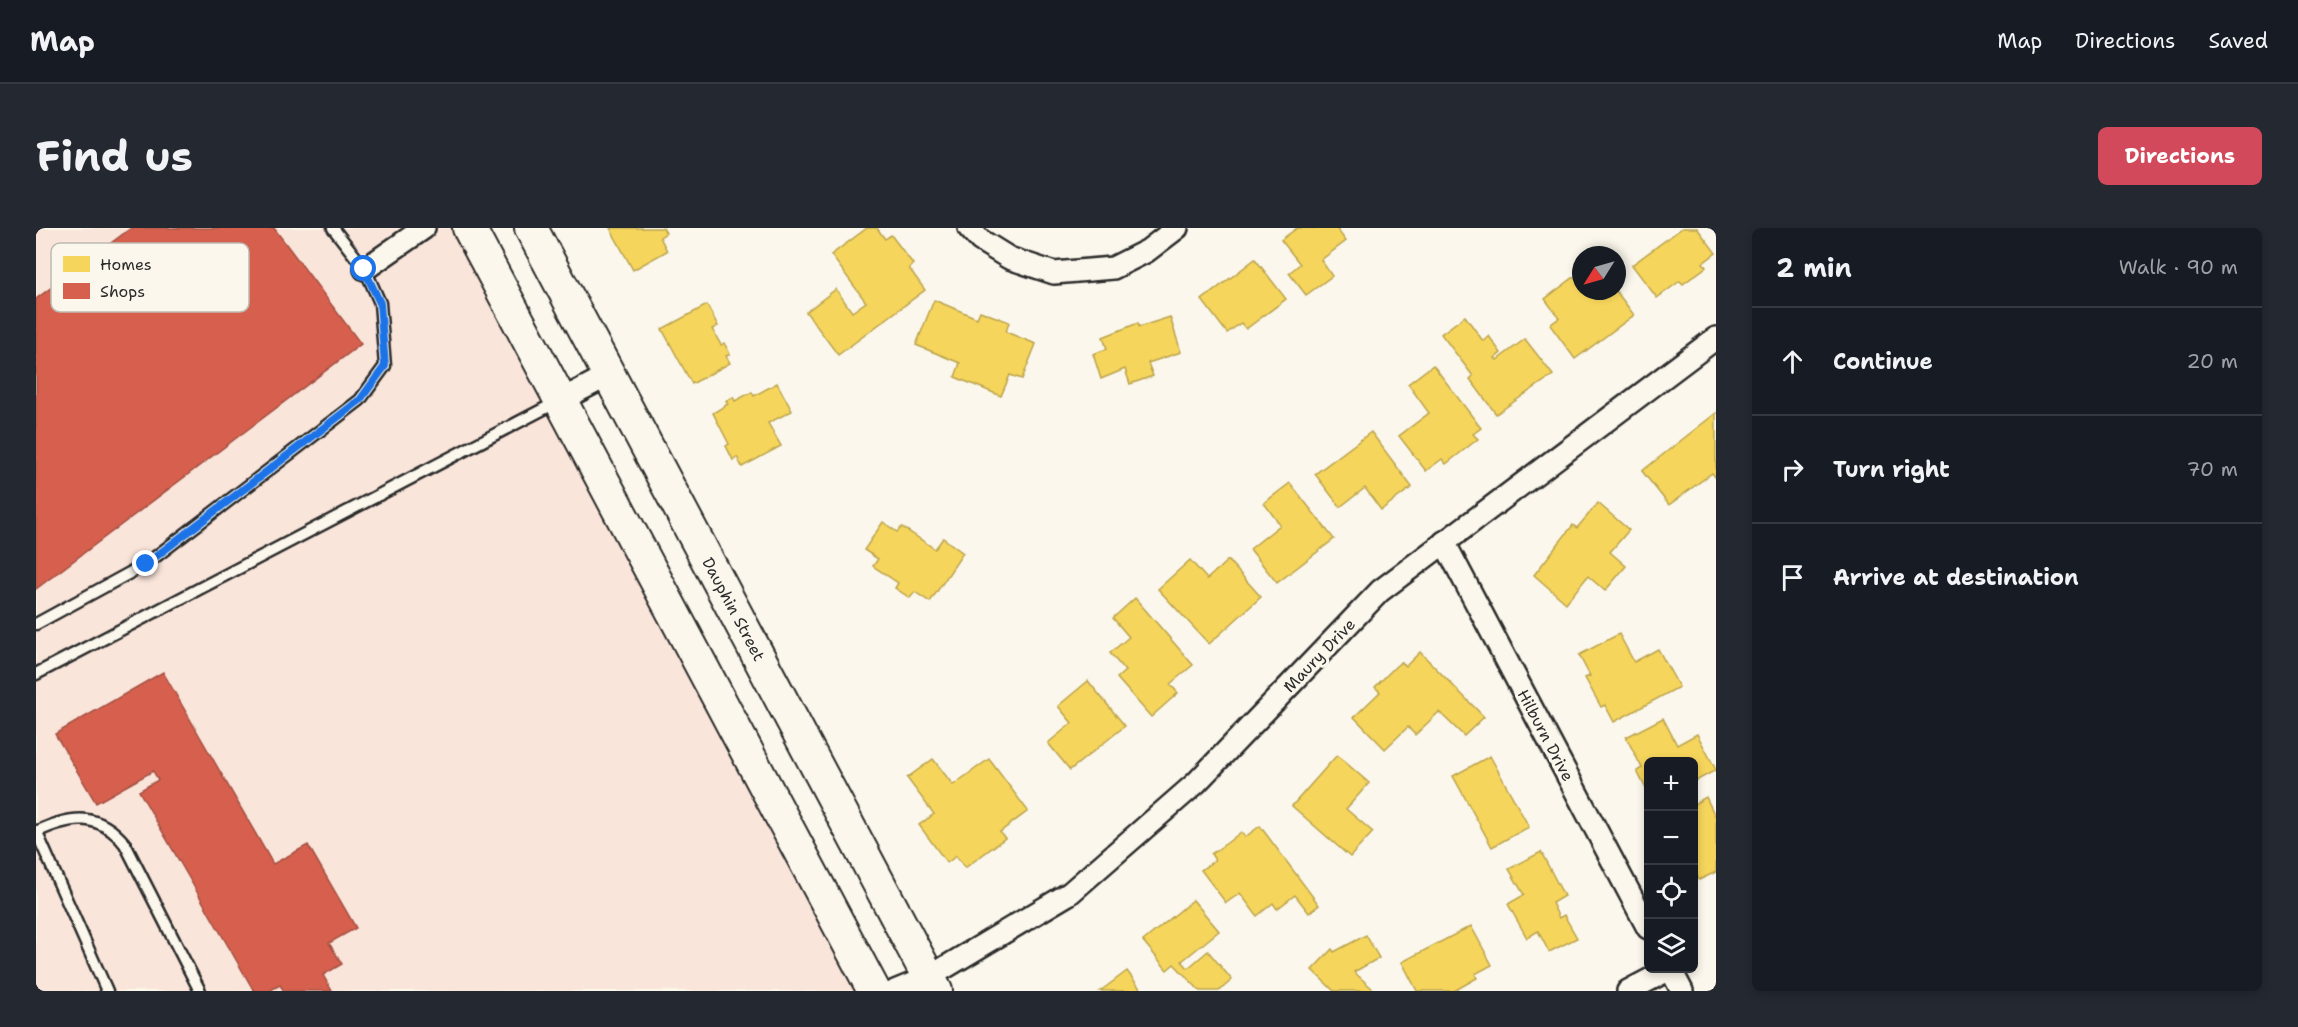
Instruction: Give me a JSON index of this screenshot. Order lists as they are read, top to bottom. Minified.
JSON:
{"streets":{"main road":["Dauphin Street"],"street":["Maury Drive","Hilburn Drive"]},"crossings":[["Dauphin Street","Maury Drive"],["Maury Drive","Hilburn Drive"]],"legend":["Homes","Shops"],"north":"bottom left","page":{"header":"Map","nav":["Map","Directions","Saved"],"buttons":"Directions","title":"Find us","heading":["2 min","Walk · 90 m"],"list":[["Continue","20 m"],["Turn right","70 m"],"Arrive at destination"],"map_buttons":["+","−"]}}
